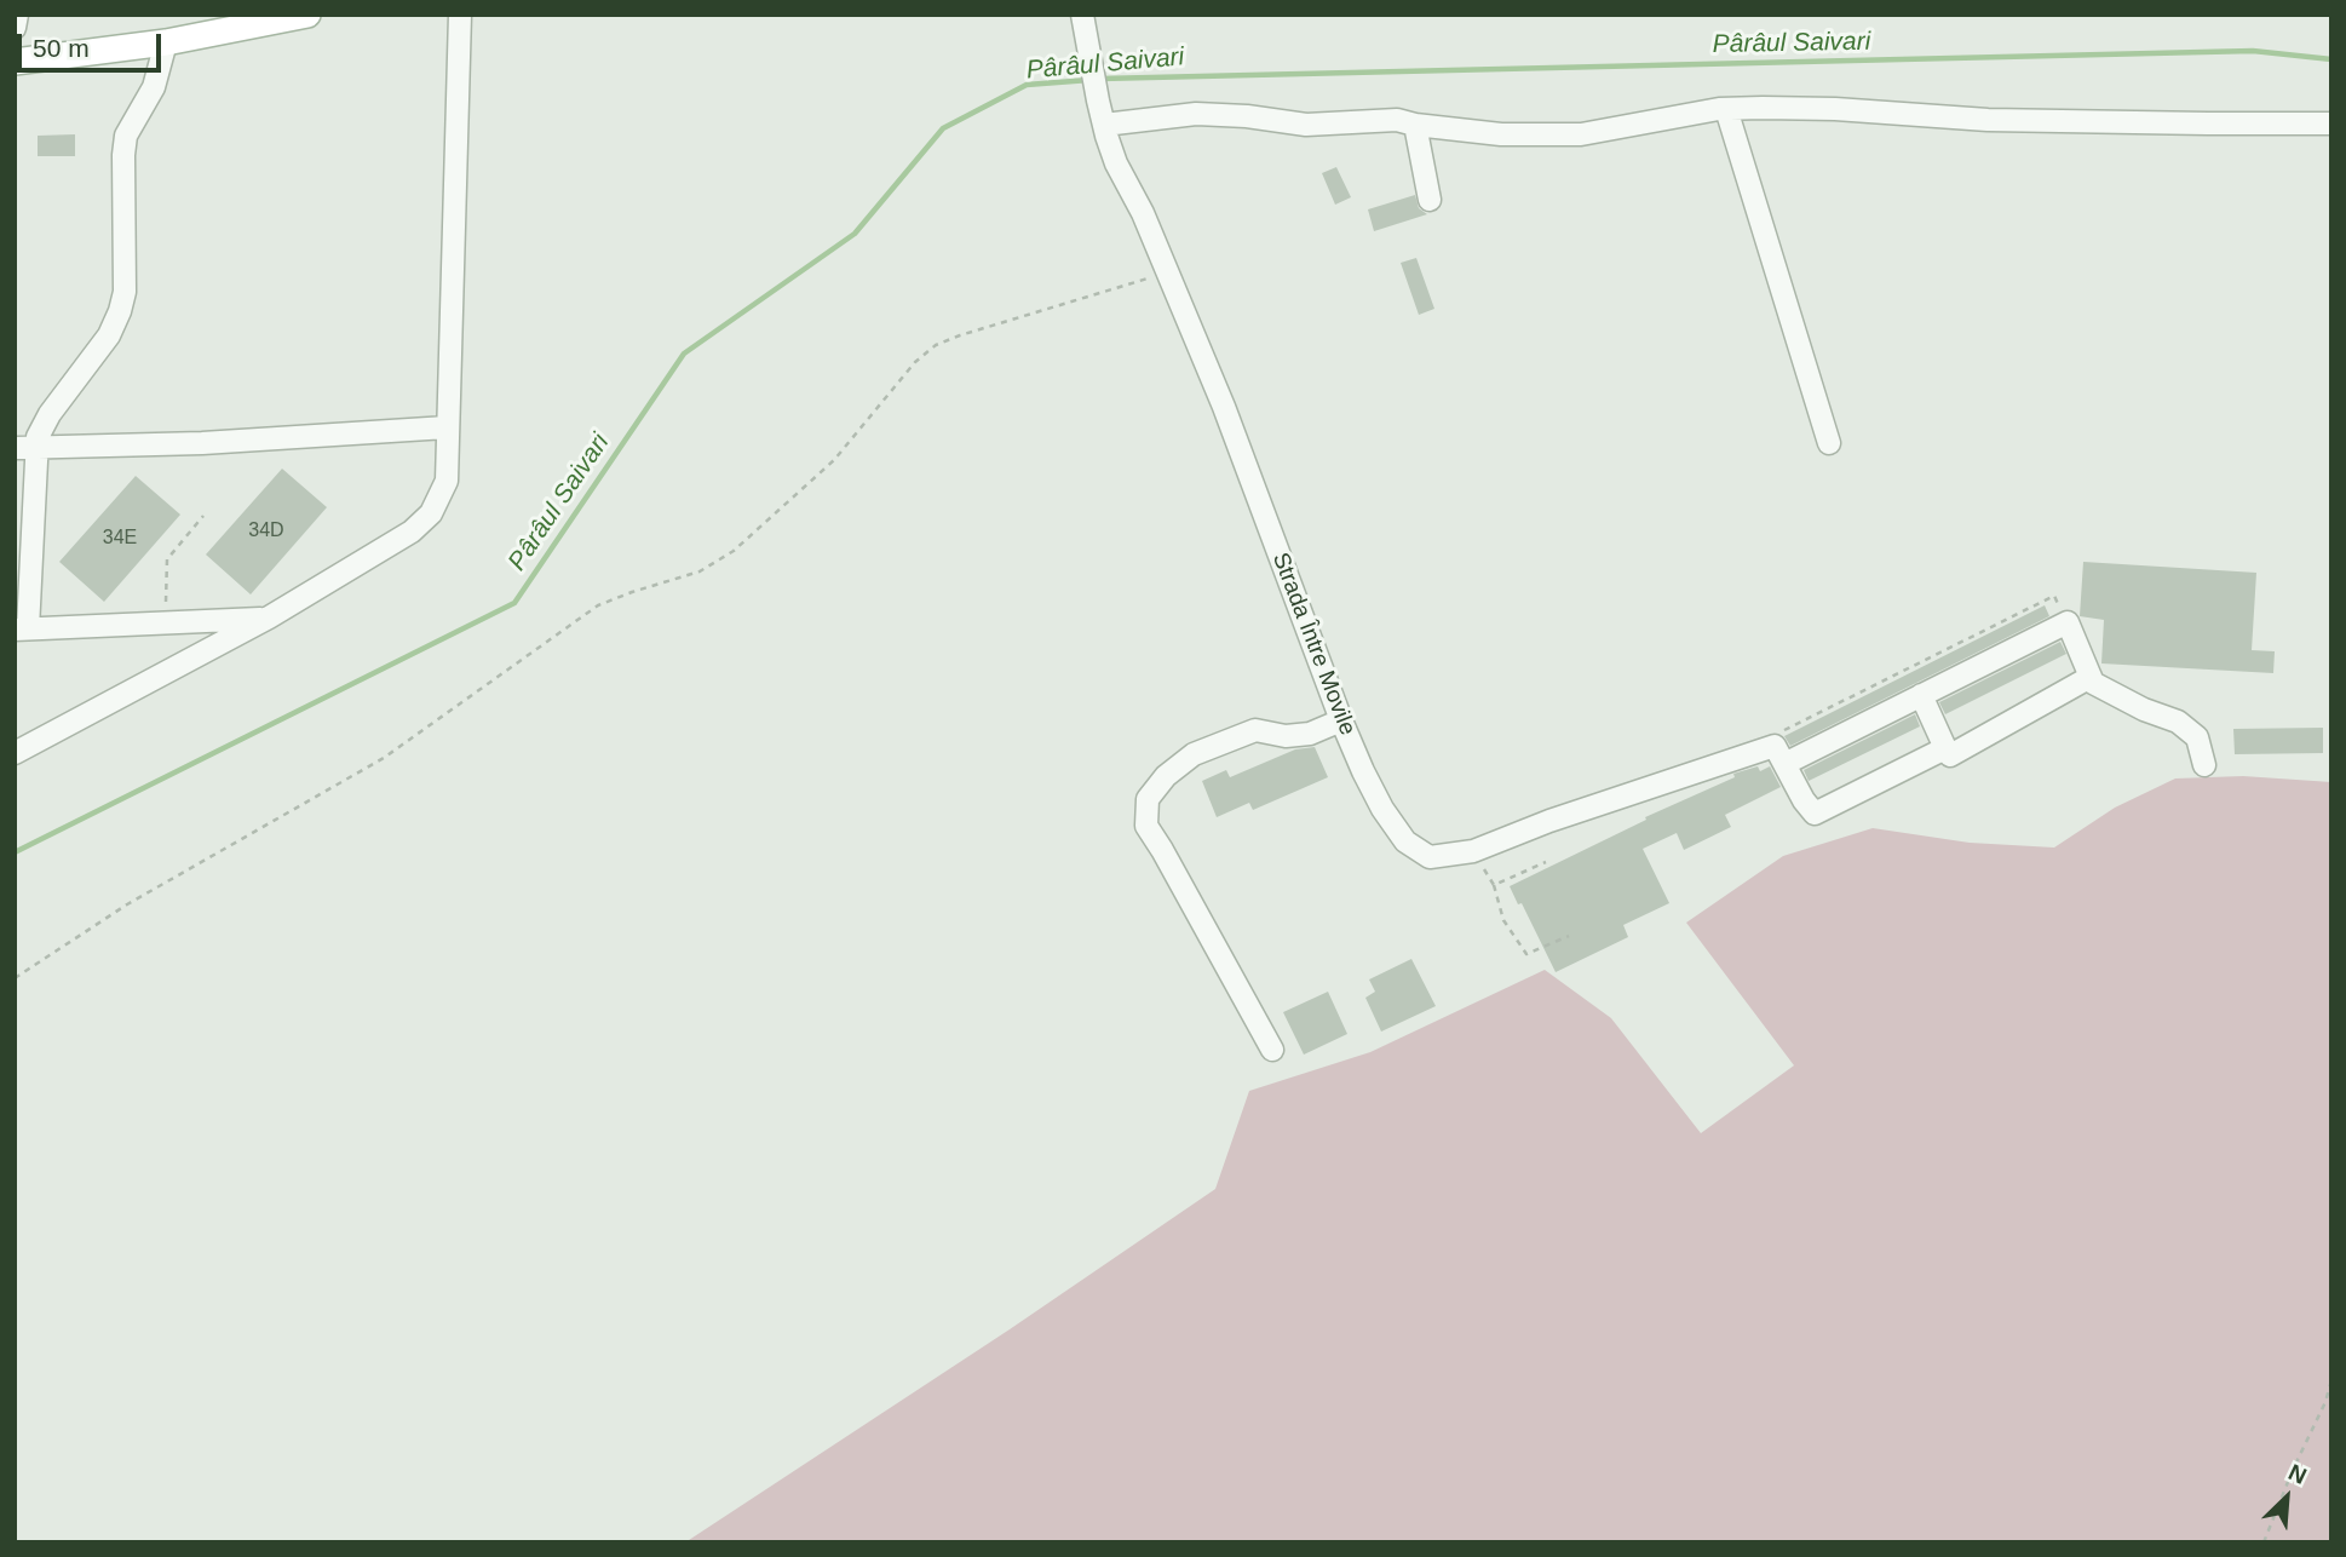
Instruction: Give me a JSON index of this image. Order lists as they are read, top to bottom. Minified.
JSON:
{"streets":{"street":["Strada Între Movile"]},"water":["Pârâul Saivari"],"house_numbers":["34D","34E"],"scale_bar":"50 m","north":"top right"}
